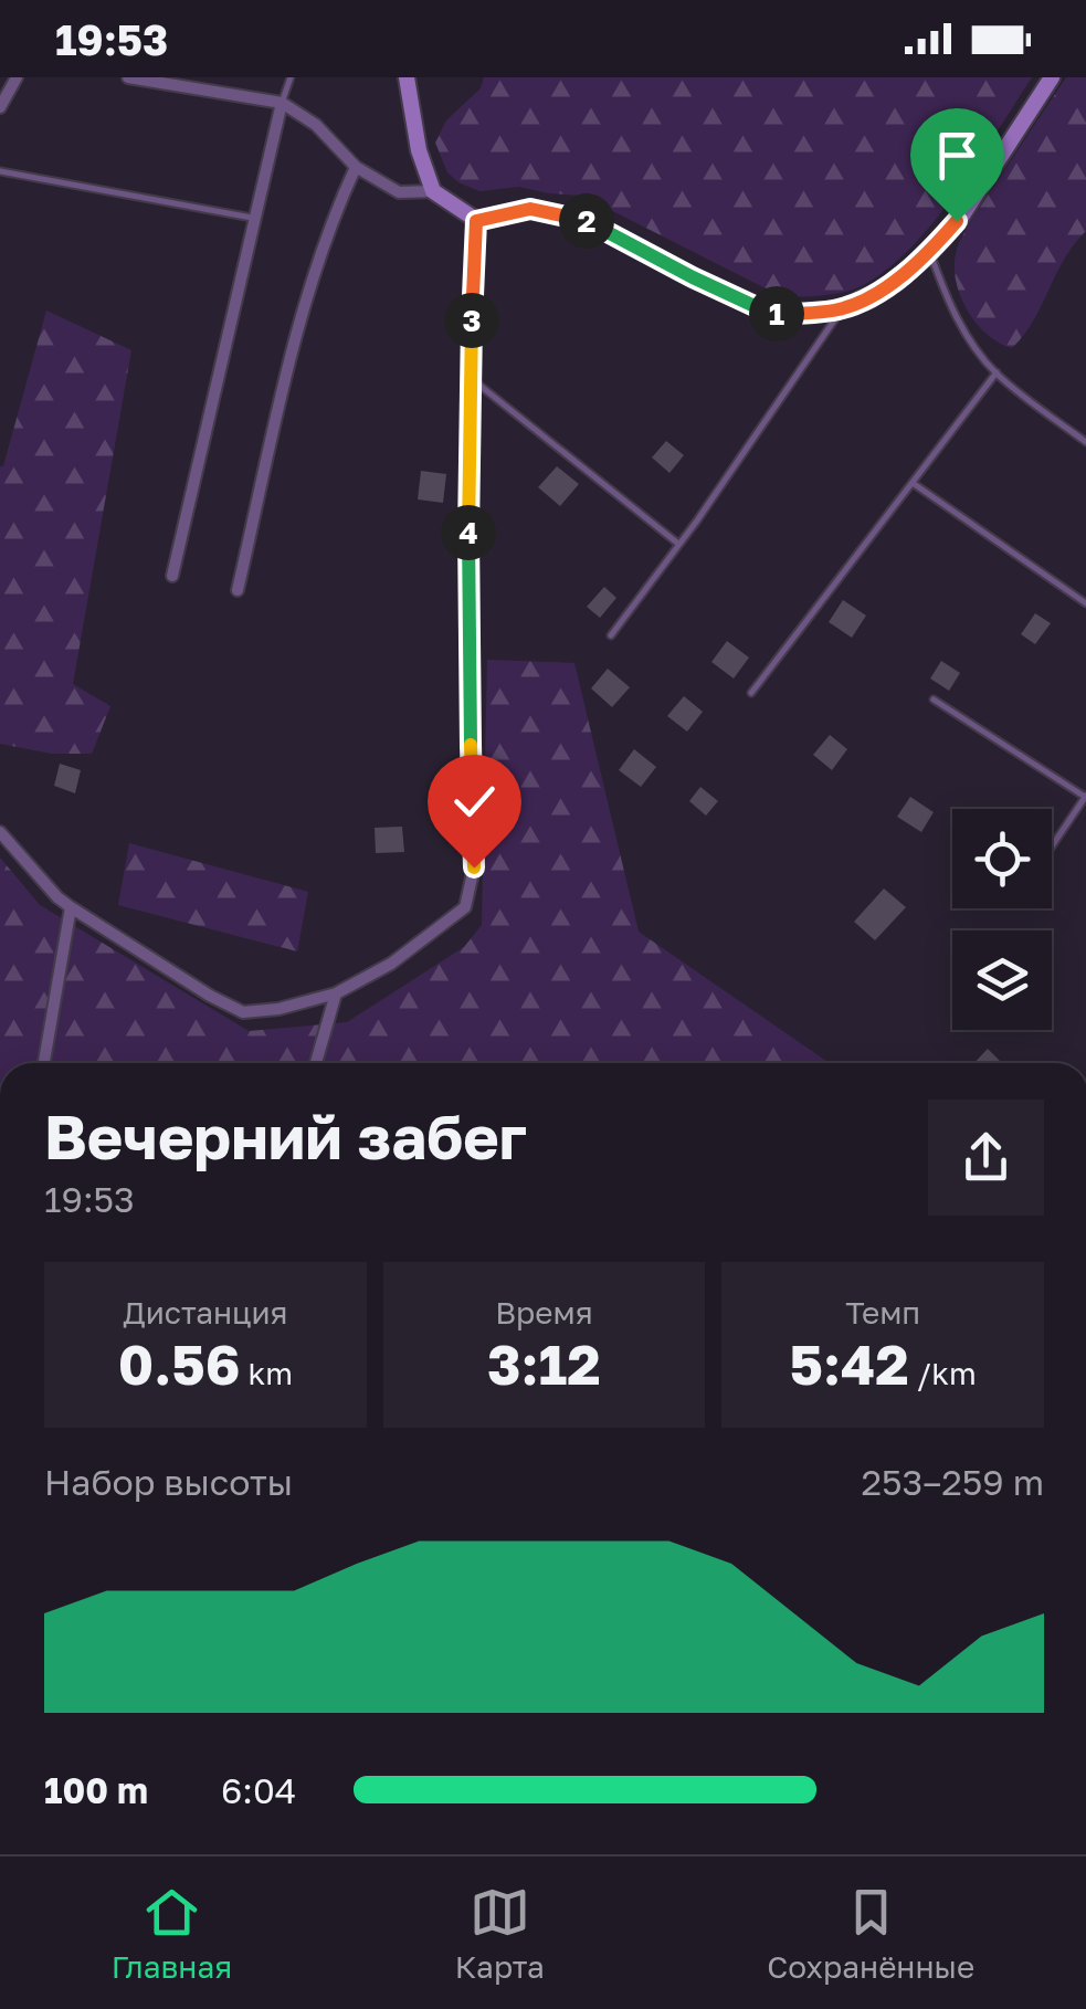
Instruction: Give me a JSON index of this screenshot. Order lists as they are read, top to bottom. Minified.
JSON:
{"page":{"status":"19:53","pins":["2","1","3","4"],"heading":["Вечерний забег","19:53"],"stats":[["Дистанция","0.56 km"],["Время","3:12"],["Темп","5:42 /km"]],"chart":["Набор высоты","253–259 m"],"list":[{"name":"100 m","note":"6:04"}],"tabs":["Главная","Карта","Сохранённые"]}}
